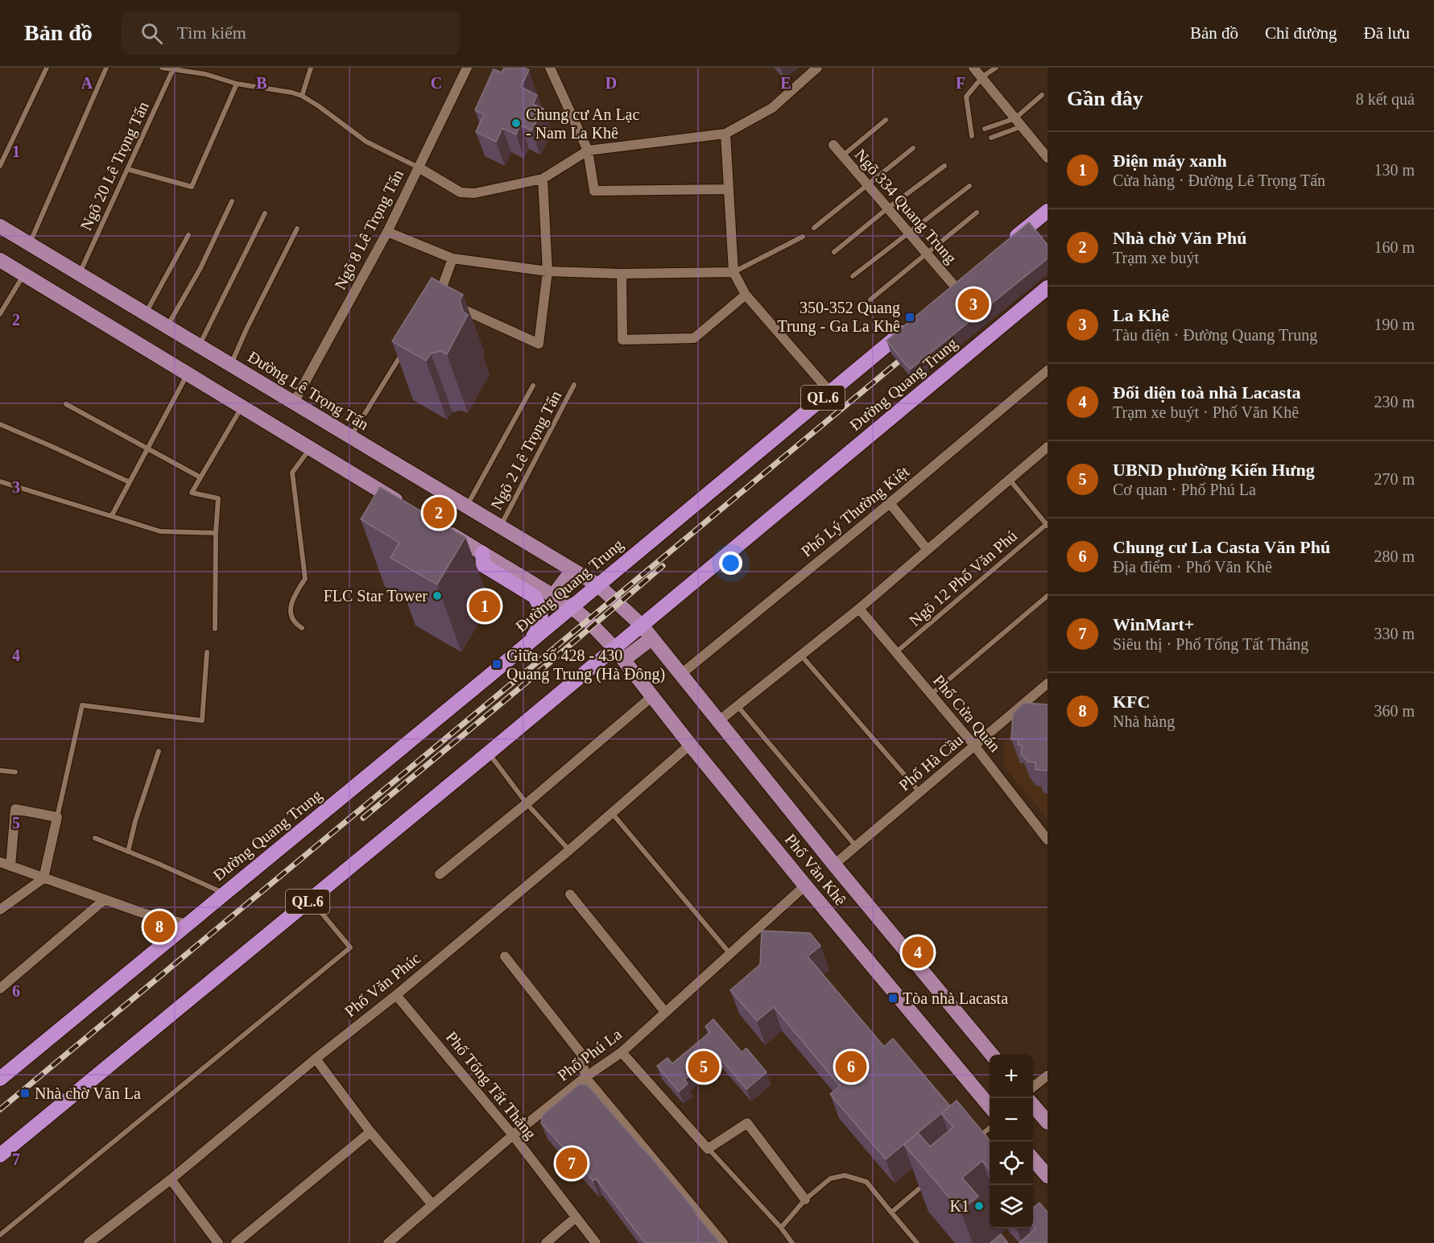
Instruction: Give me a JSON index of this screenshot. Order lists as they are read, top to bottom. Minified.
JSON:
{"streets":{"highway":["Đường Quang Trung","QL.6"],"main road":["Đường Lê Trọng Tấn","Phố Văn Khê"],"street":["Ngõ 334 Quang Trung","Ngõ 8 Lê Trọng Tấn","Phố Lý Thường Kiệt","Phố Cửa Quán","Phố Hà Cầu","Phố Văn Phúc","Phố Phú La","Phố Tống Tất Thắng"],"lane":["Ngõ 20 Lê Trọng Tấn","Ngõ 2 Lê Trọng Tấn","Ngõ 12 Phố Văn Phú"]},"crossings":[["Ngõ 20 Lê Trọng Tấn","Đường Lê Trọng Tấn"],["Ngõ 8 Lê Trọng Tấn","Đường Lê Trọng Tấn"],["Đường Quang Trung","Đường Lê Trọng Tấn"],["Đường Quang Trung","Phố Văn Khê"],["Đường Lê Trọng Tấn","Ngõ 2 Lê Trọng Tấn"],["Đường Lê Trọng Tấn","Phố Văn Khê"],["Phố Lý Thường Kiệt","Phố Văn Khê"],["Ngõ 12 Phố Văn Phú","Phố Cửa Quán"],["Phố Cửa Quán","Phố Hà Cầu"],["Phố Hà Cầu","Phố Văn Khê"],["Phố Văn Khê","Phố Văn Phúc"],["Phố Văn Khê","Phố Phú La"],["Phố Văn Phúc","Phố Tống Tất Thắng"],["Phố Phú La","Phố Tống Tất Thắng"]],"places":{"other":["Chung cư An Lạc - Nam La Khê","FLC Star Tower","K1"],"transit":["350-352 Quang Trung - Ga La Khê","Giữa số 428 - 430 Quang Trung (Hà Đông)","Tòa nhà Lacasta","Nhà chờ Văn La"]},"page":{"header":"Bản đồ","search":"Tìm kiếm","nav":["Bản đồ","Chỉ đường","Đã lưu"],"heading":["Gần đây","8 kết quả"],"list":[{"mark":"1","name":"Điện máy xanh","note":"Cửa hàng · Đường Lê Trọng Tấn","value":"130 m"},{"mark":"2","name":"Nhà chờ Văn Phú","note":"Trạm xe buýt","value":"160 m"},{"mark":"3","name":"La Khê","note":"Tàu điện · Đường Quang Trung","value":"190 m"},{"mark":"4","name":"Đối diện toà nhà Lacasta","note":"Trạm xe buýt · Phố Văn Khê","value":"230 m"},{"mark":"5","name":"UBND phường Kiến Hưng","note":"Cơ quan · Phố Phú La","value":"270 m"},{"mark":"6","name":"Chung cư La Casta Văn Phú","note":"Địa điểm · Phố Văn Khê","value":"280 m"},{"mark":"7","name":"WinMart+","note":"Siêu thị · Phố Tống Tất Thắng","value":"330 m"},{"mark":"8","name":"KFC","note":"Nhà hàng","value":"360 m"}],"pins":["3","2","1","8","4","5","6","7"],"map_buttons":["+","−"]},"grid":{"columns":["A","B","C","D","E","F"],"rows":["1","2","3","4","5","6","7"]}}
